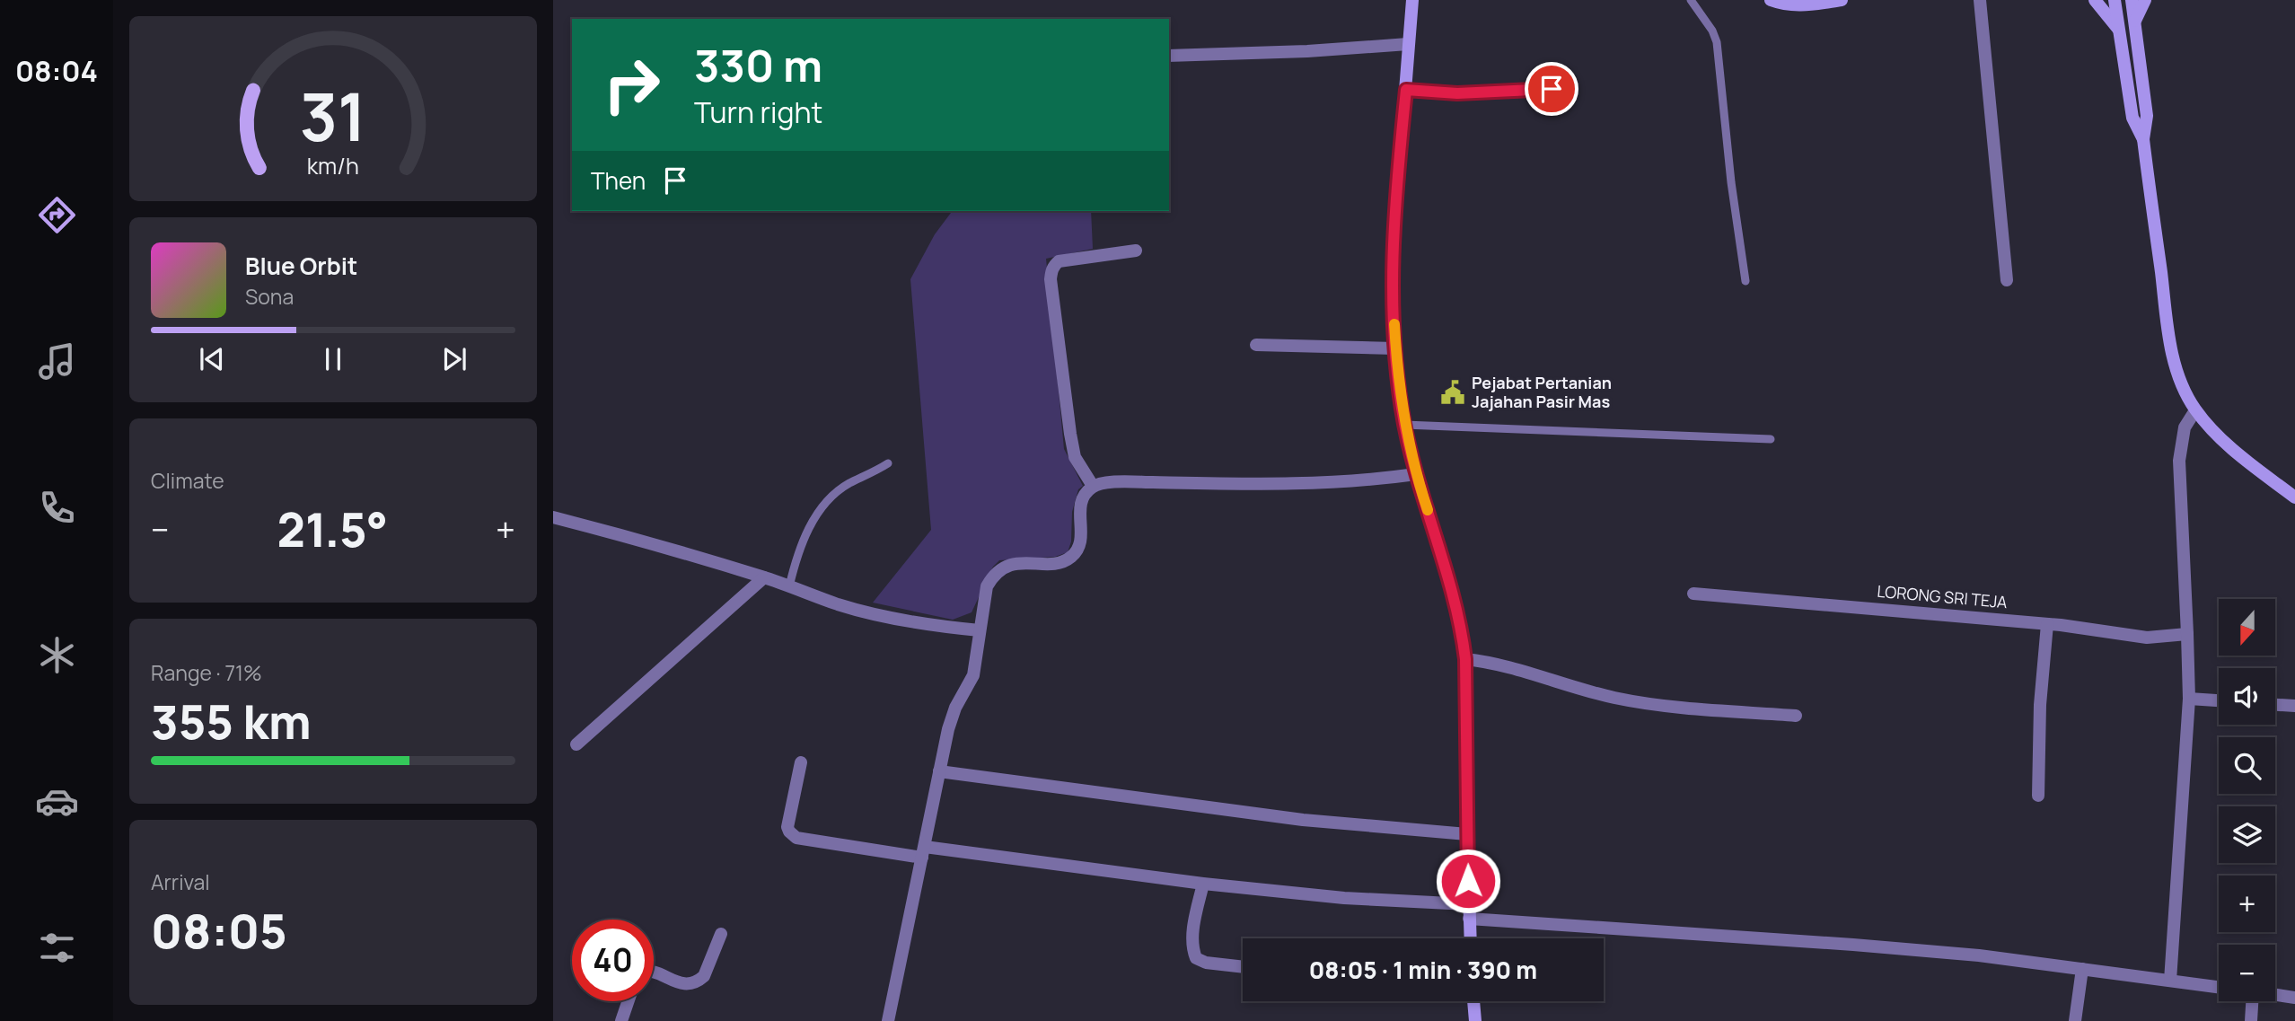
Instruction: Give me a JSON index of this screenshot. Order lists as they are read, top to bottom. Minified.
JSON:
{"streets":{"street":["LORONG SRI TEJA"]},"places":{"public building":["Pejabat Pertanian Jajahan Pasir Mas"]},"north":"bottom","page":{"tabs":"08:04","turn":["330 m","Turn right"],"then":"Then","song":["Blue Orbit","Sona"],"tile":["Climate",["Range · 71%","355 km"],["Arrival","08:05"]],"heat":["−","21.5°","+"],"map_buttons":["+","−"],"limit":"40","trip":"08:05 · 1 min · 390 m","gauge":["31","km/h"]}}
